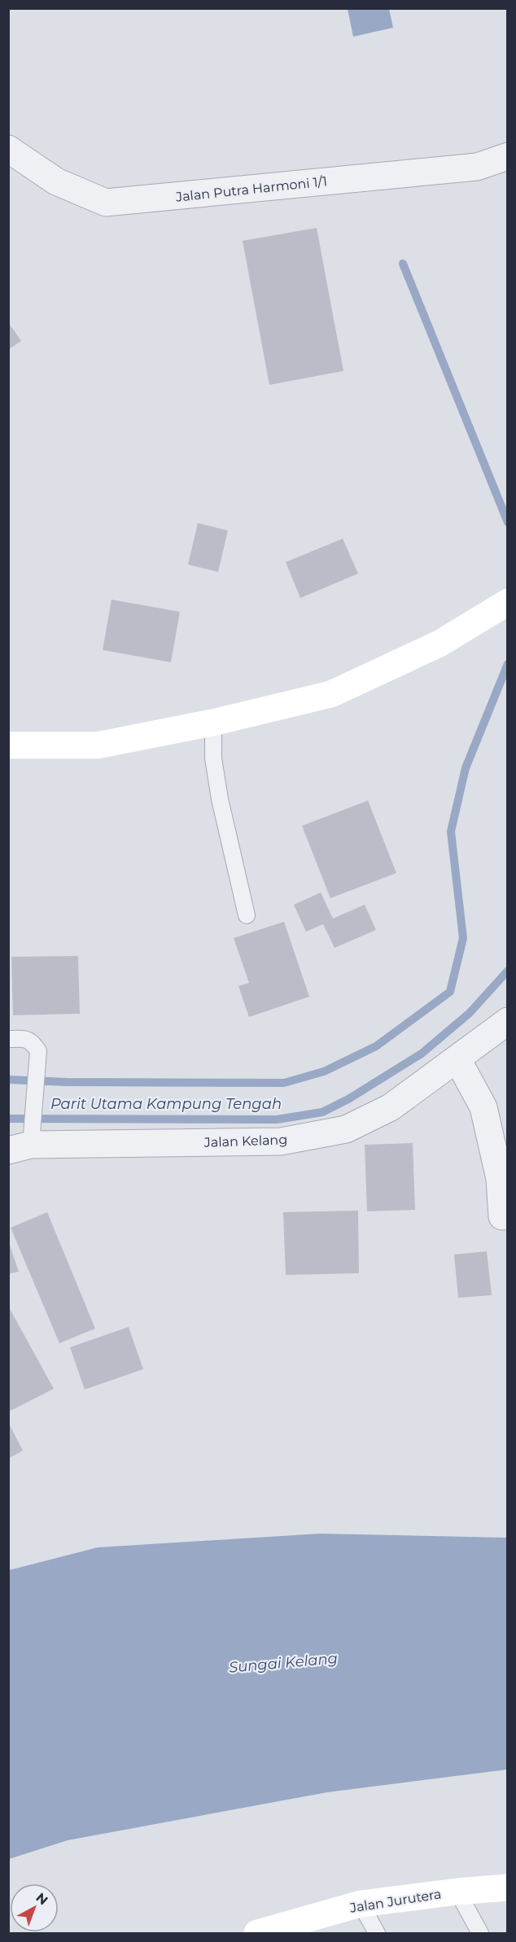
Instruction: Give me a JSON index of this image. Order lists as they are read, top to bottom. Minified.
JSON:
{"streets":{"street":["Jalan Putra Harmoni 1/1","Jalan Kelang","Jalan Jurutera"]},"water":["Parit Utama Kampung Tengah","Sungai Kelang"],"north":"top right"}
